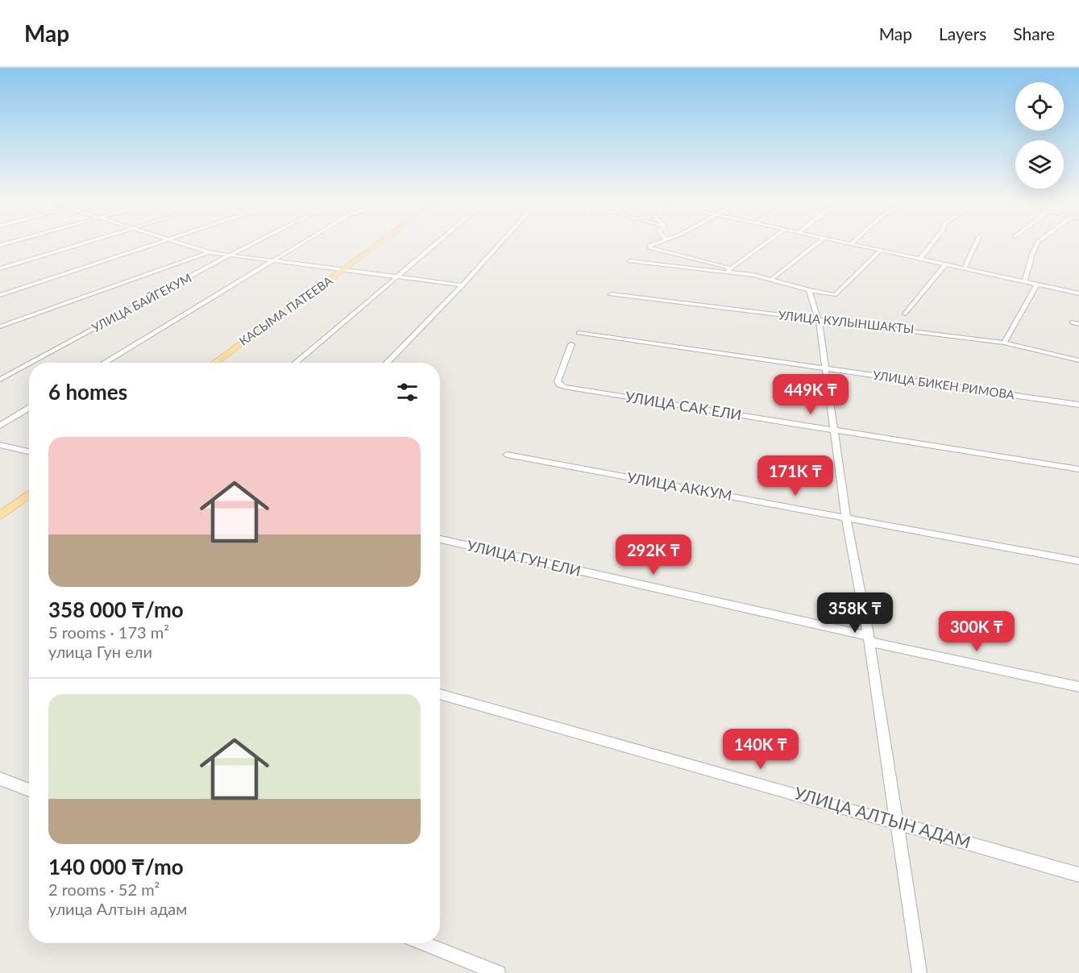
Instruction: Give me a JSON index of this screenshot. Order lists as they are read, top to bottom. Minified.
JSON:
{"streets":{"main road":["КАСЫМА ПАТЕЕВА"],"street":["УЛИЦА БАЙГЕКУМ","УЛИЦА КУЛЫНШАКТЫ","УЛИЦА БИКЕН РИМОВА","УЛИЦА САК ЕЛИ","УЛИЦА АККУМ","УЛИЦА ГУН ЕЛИ","УЛИЦА АЛТЫН АДАМ"]},"page":{"header":"Map","nav":["Map","Layers","Share"],"heading":"6 homes","price":["449K ₸","171K ₸","292K ₸","358K ₸","300K ₸","140K ₸"],"list":[{"name":"358 000 ₸/mo","note":"5 rooms · 173 m² · улица Гун ели"},{"name":"140 000 ₸/mo","note":"2 rooms · 52 m² · улица Алтын адам"}]}}
